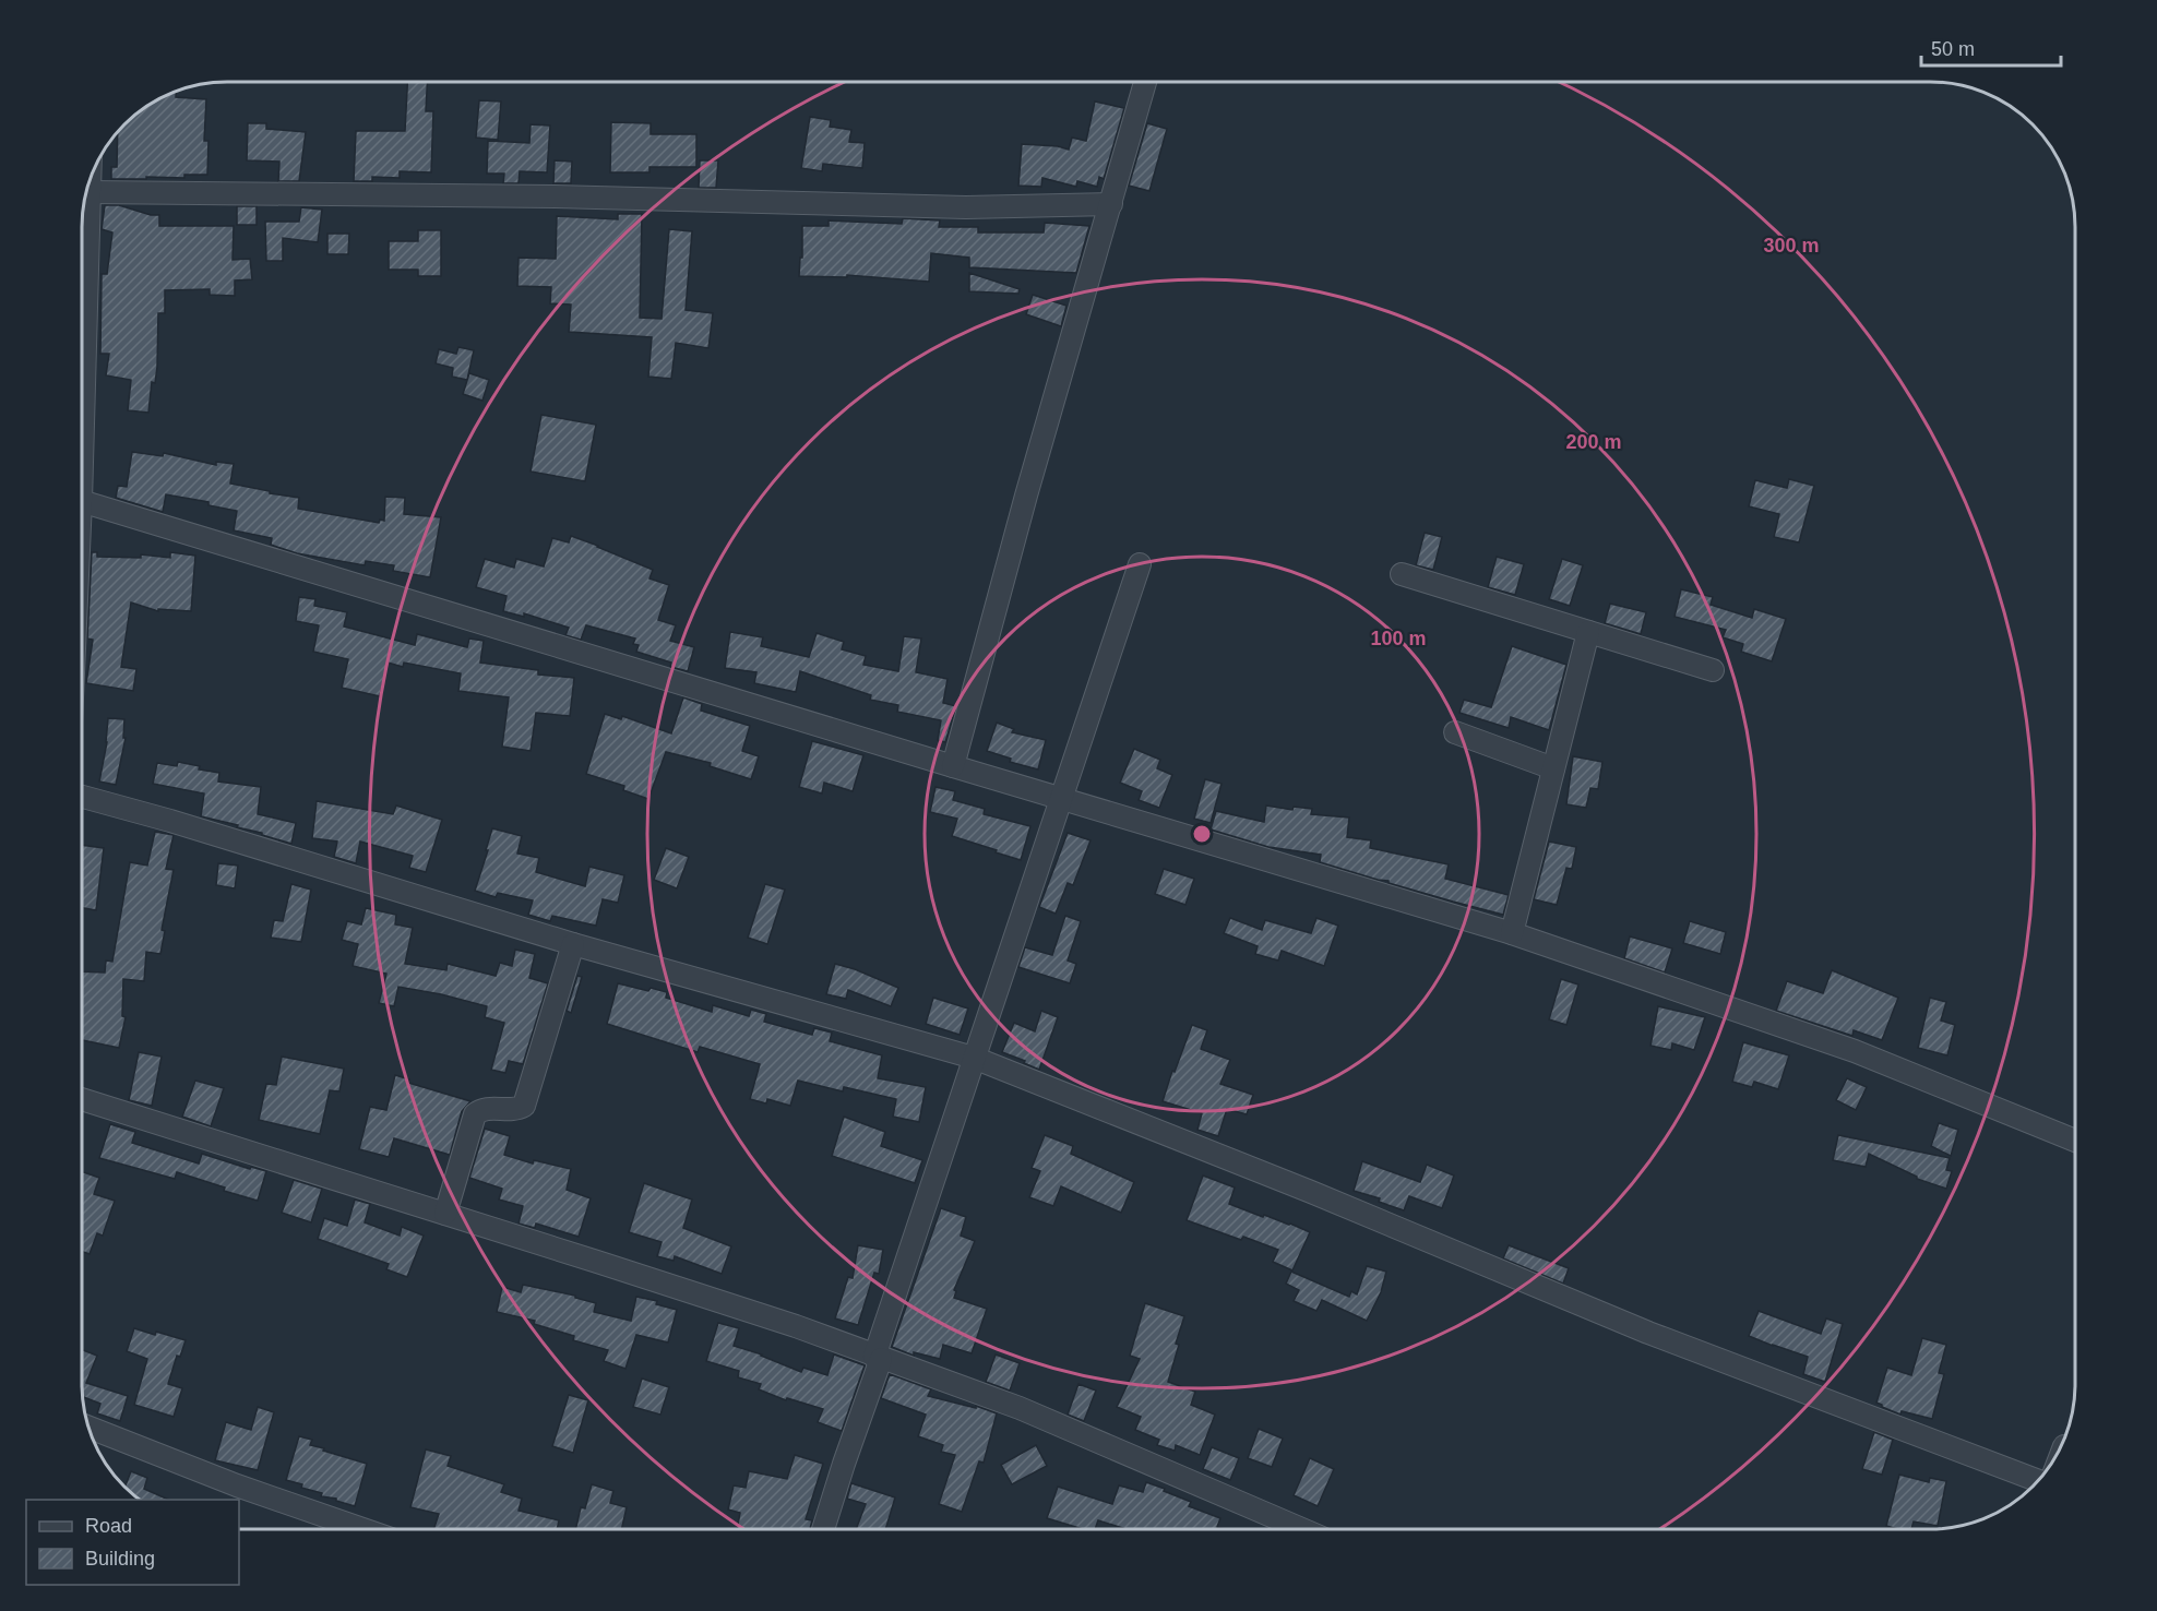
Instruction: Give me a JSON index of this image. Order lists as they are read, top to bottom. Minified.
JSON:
{"legend":["Road","Building"],"scale_bar":"50 m","rings":["300 m","200 m","100 m"]}
